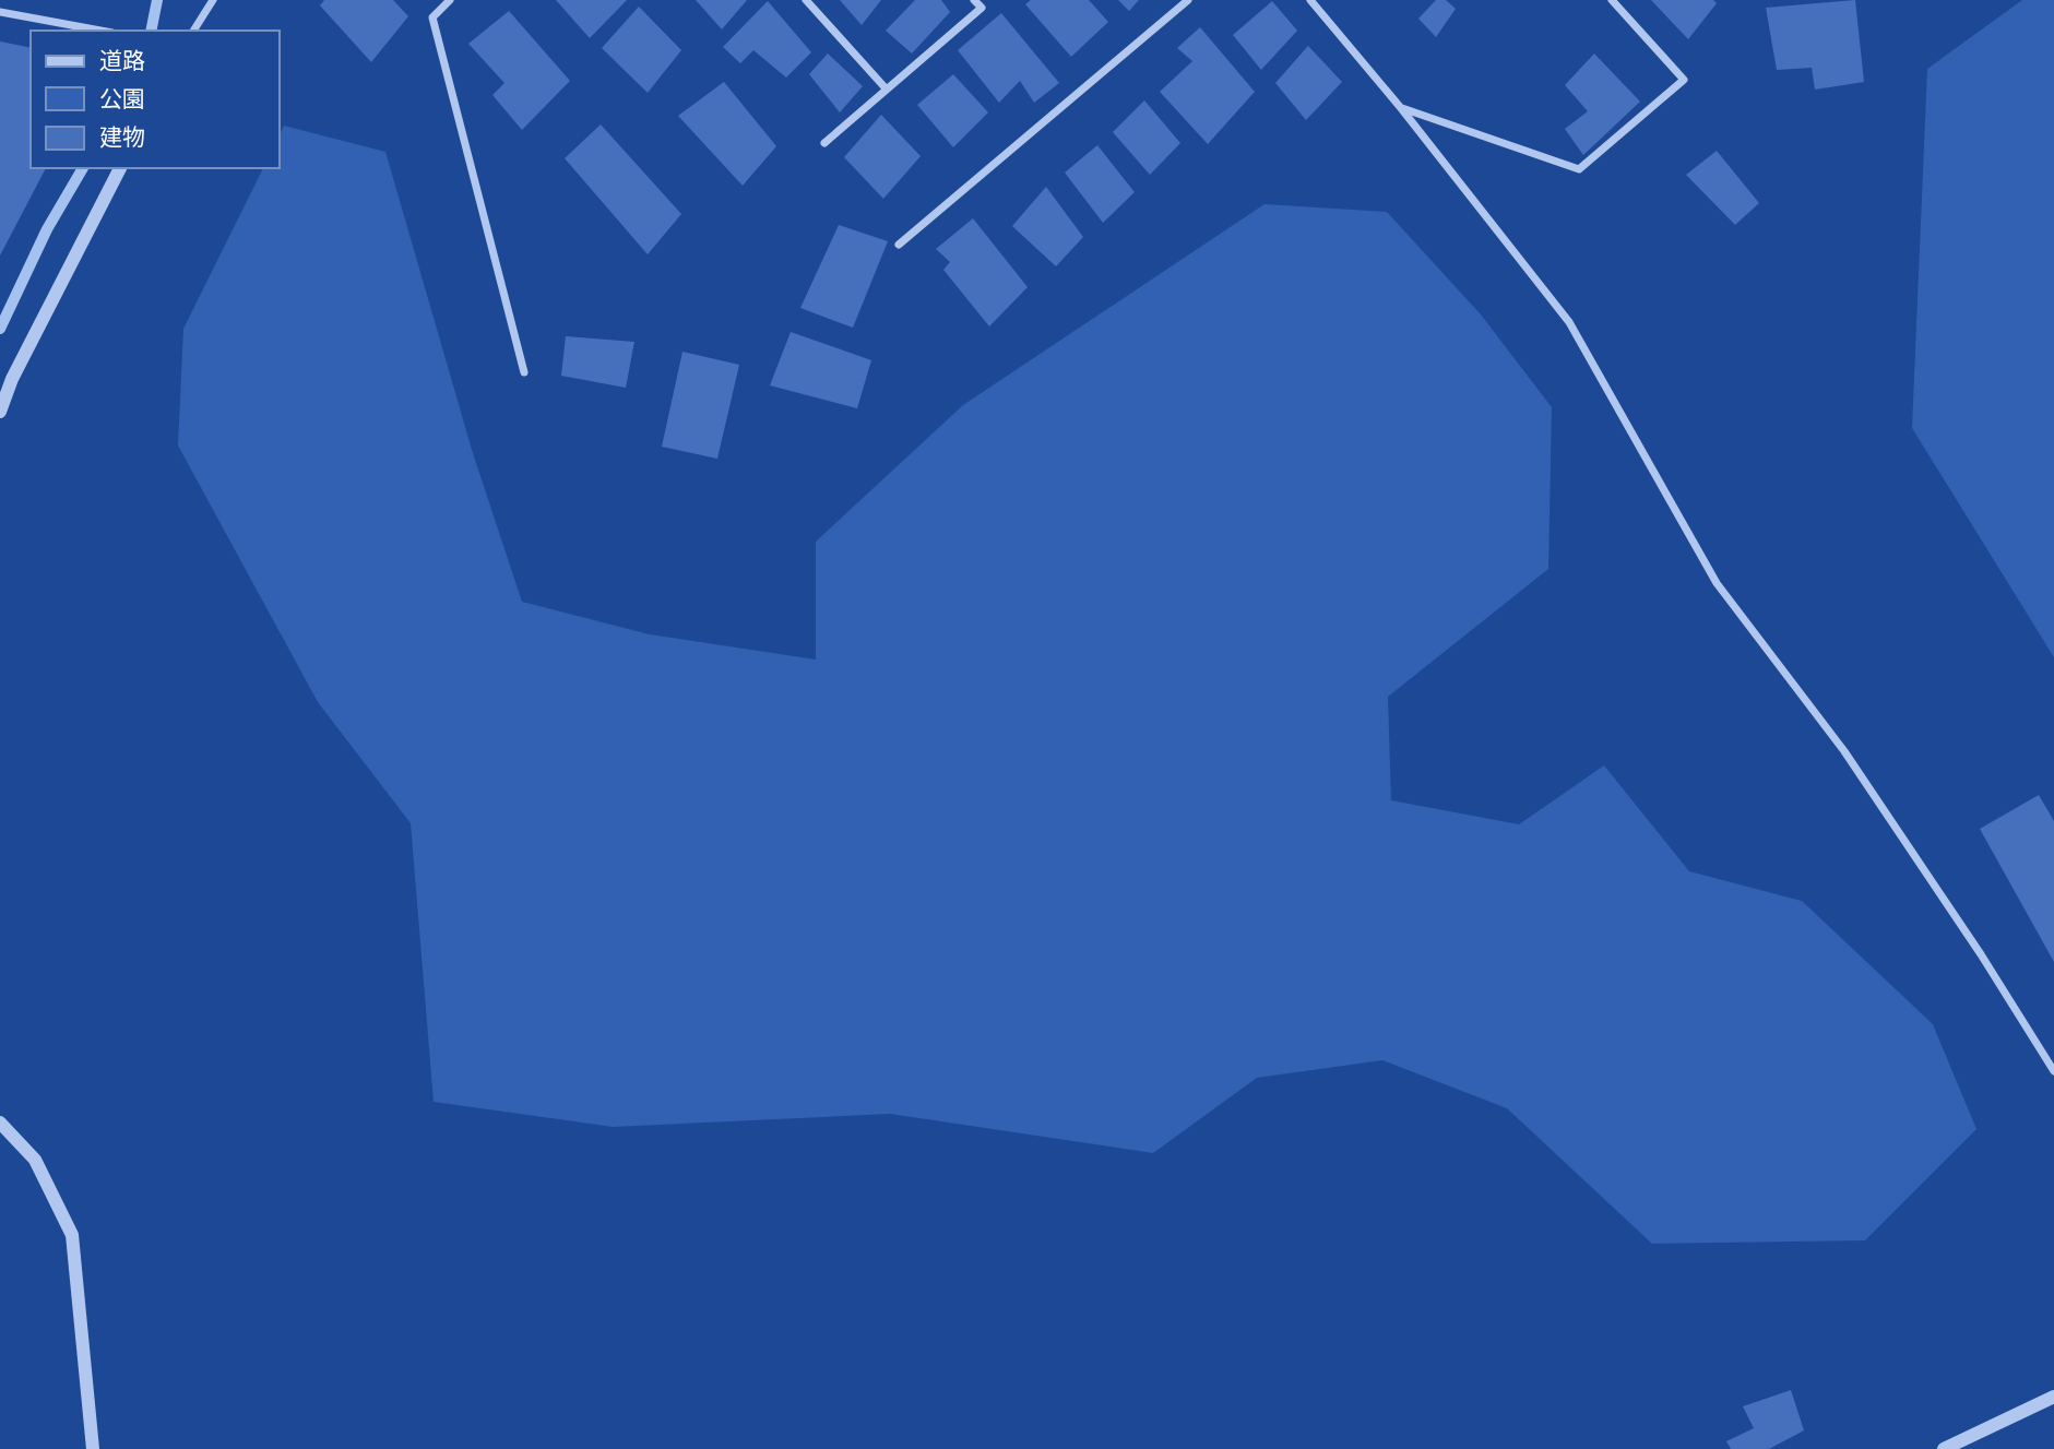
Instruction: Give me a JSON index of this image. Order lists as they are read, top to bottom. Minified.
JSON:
{"legend":["道路","公園","建物"]}
